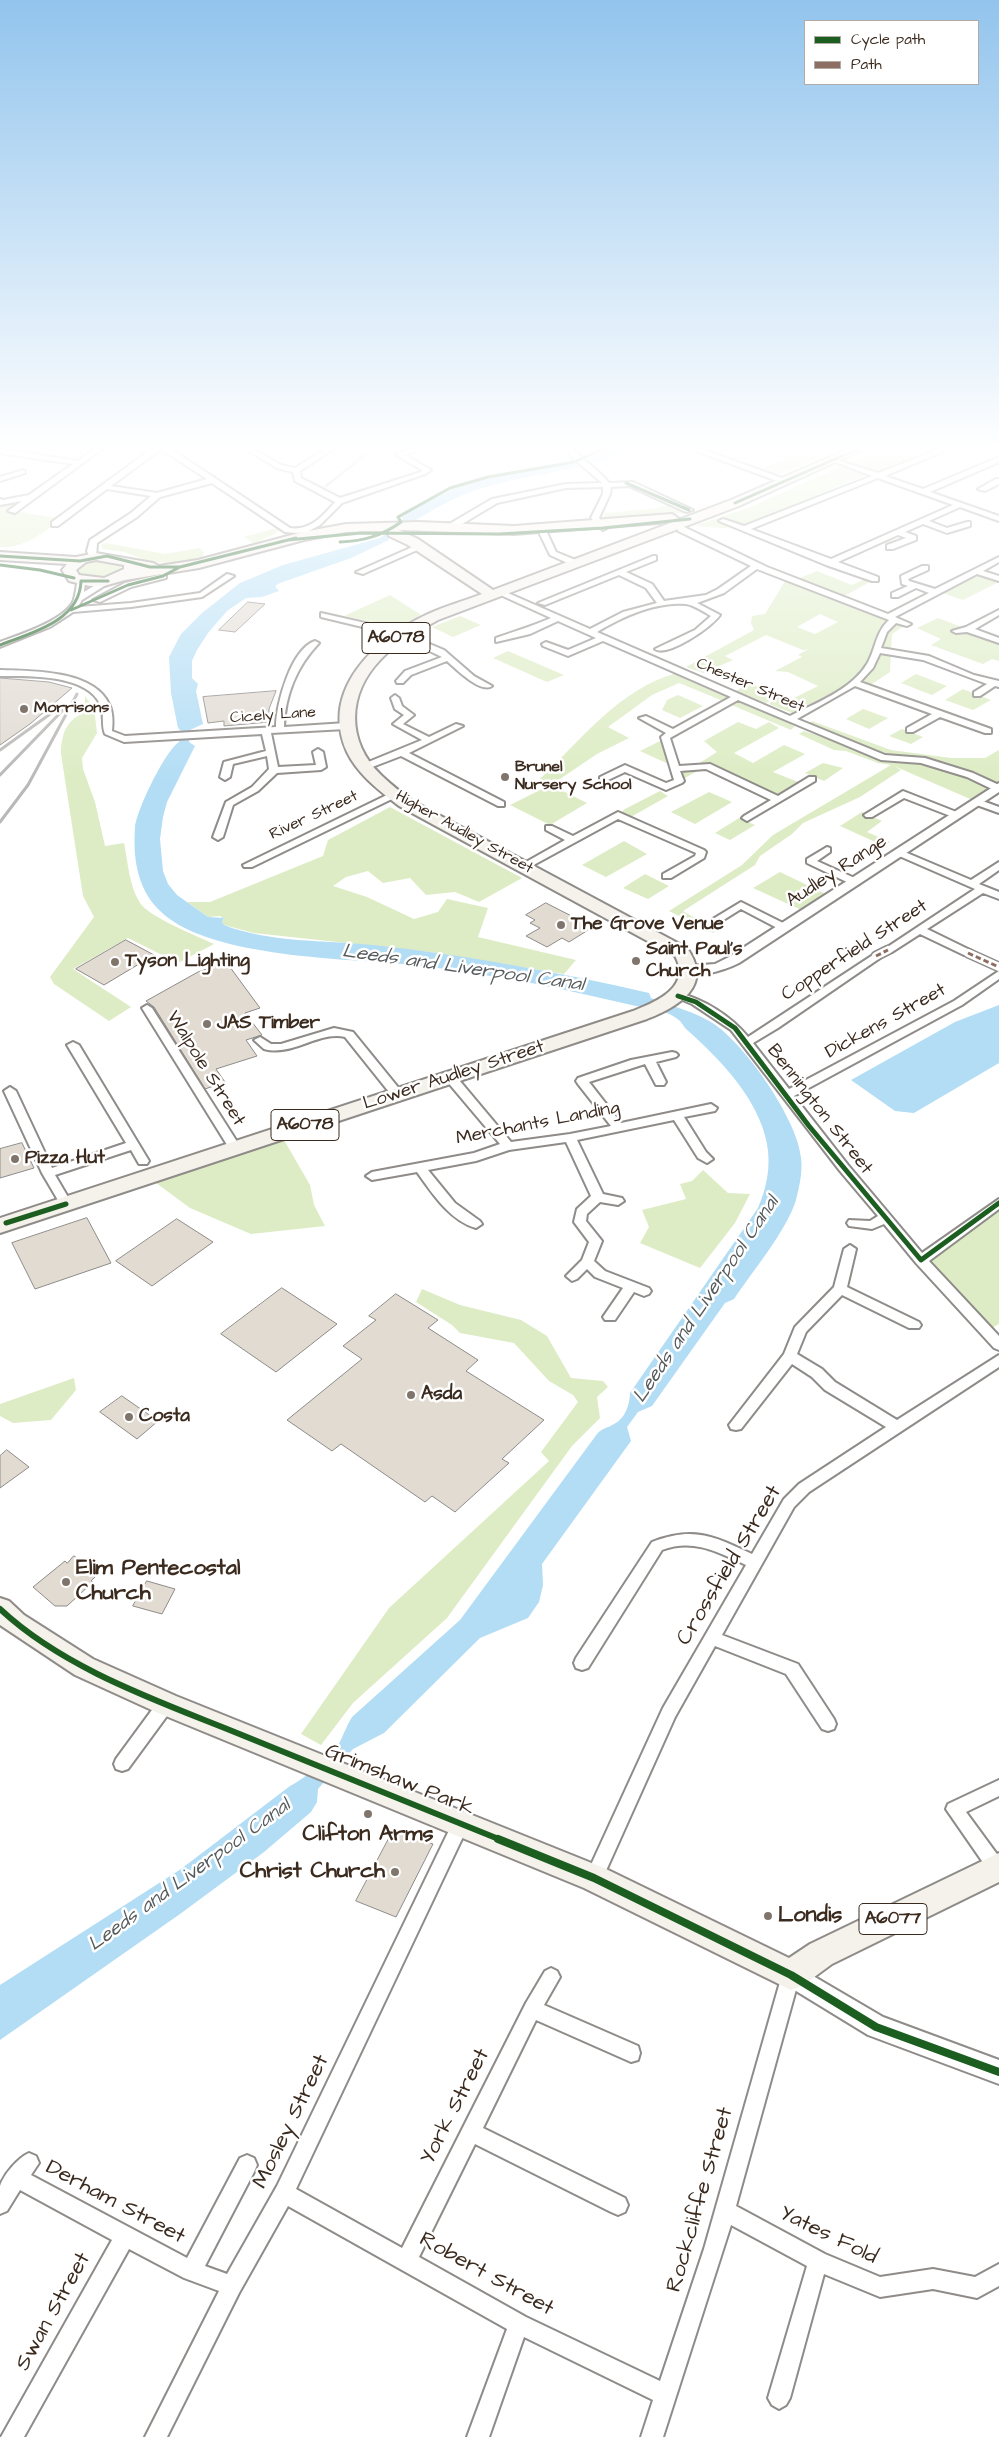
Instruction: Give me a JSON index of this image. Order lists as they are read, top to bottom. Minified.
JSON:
{"streets":{"highway":["A6078","Higher Audley Street","Lower Audley Street","Grimshaw Park","A6077"],"street":["Chester Street","Cicely Lane","River Street","Audley Range","Copperfield Street","Dickens Street","Walpole Street","Bennington Street","Merchants Landing","Crossfield Street","York Street","Mosley Street","Rockcliffe Street","Derham Street","Yates Fold","Robert Street","Swan Street"]},"crossings":[["Chester Street","Higher Audley Street"],["Chester Street","Audley Range"],["Cicely Lane","Higher Audley Street"],["River Street","Higher Audley Street"],["Higher Audley Street","Audley Range"],["Copperfield Street","Bennington Street"],["Dickens Street","Bennington Street"],["Walpole Street","Lower Audley Street"],["Lower Audley Street","Bennington Street"],["Crossfield Street","Grimshaw Park"],["Grimshaw Park","A6077"],["Grimshaw Park","Mosley Street"],["Grimshaw Park","Rockcliffe Street"],["A6077","Rockcliffe Street"],["York Street","Robert Street"],["Mosley Street","Derham Street"],["Mosley Street","Robert Street"],["Rockcliffe Street","Yates Fold"],["Rockcliffe Street","Robert Street"],["Derham Street","Swan Street"]],"water":["Leeds and Liverpool Canal"],"places":["Morrisons","Brunel Nursery School","The Grove Venue","Saint Paul's Church","Tyson Lighting","JAS Timber","Pizza Hut","Asda","Costa","Elim Pentecostal Church","Clifton Arms","Christ Church","Londis"],"legend":["Cycle path","Path"]}
